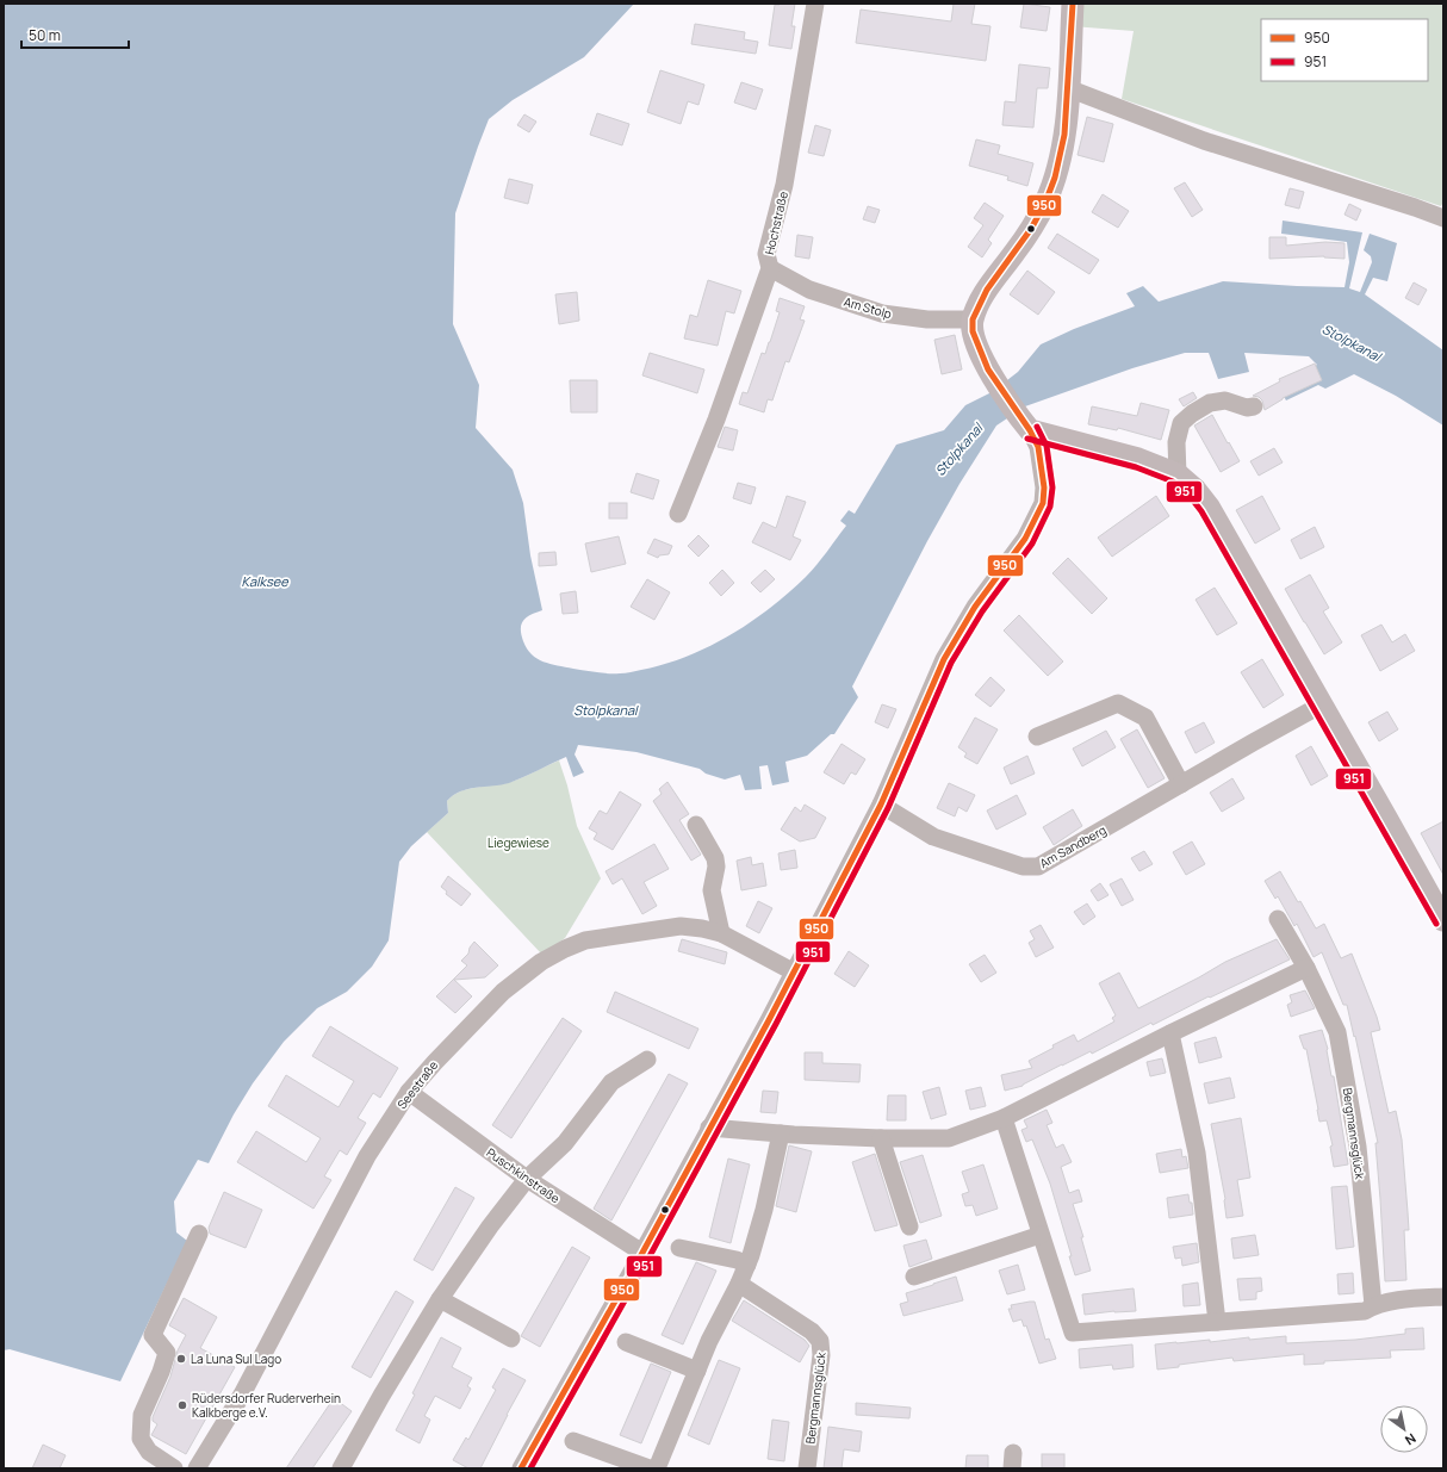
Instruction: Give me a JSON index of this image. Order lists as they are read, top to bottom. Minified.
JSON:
{"streets":{"street":["Hochstraße","Am Stolp","Am Sandberg","Seestraße","Bergmannsglück","Puschkinstraße"]},"crossings":[["Hochstraße","Am Stolp"],["Seestraße","Puschkinstraße"]],"water":["Stolpkanal","Kalksee"],"parks":["Liegewiese"],"places":["La Luna Sul Lago","Rüdersdorfer Ruderverhein Kalkberge e.V."],"lines":["transit line 950","transit line 951"],"legend":["950","951"],"scale_bar":"50 m","north":"bottom right"}
